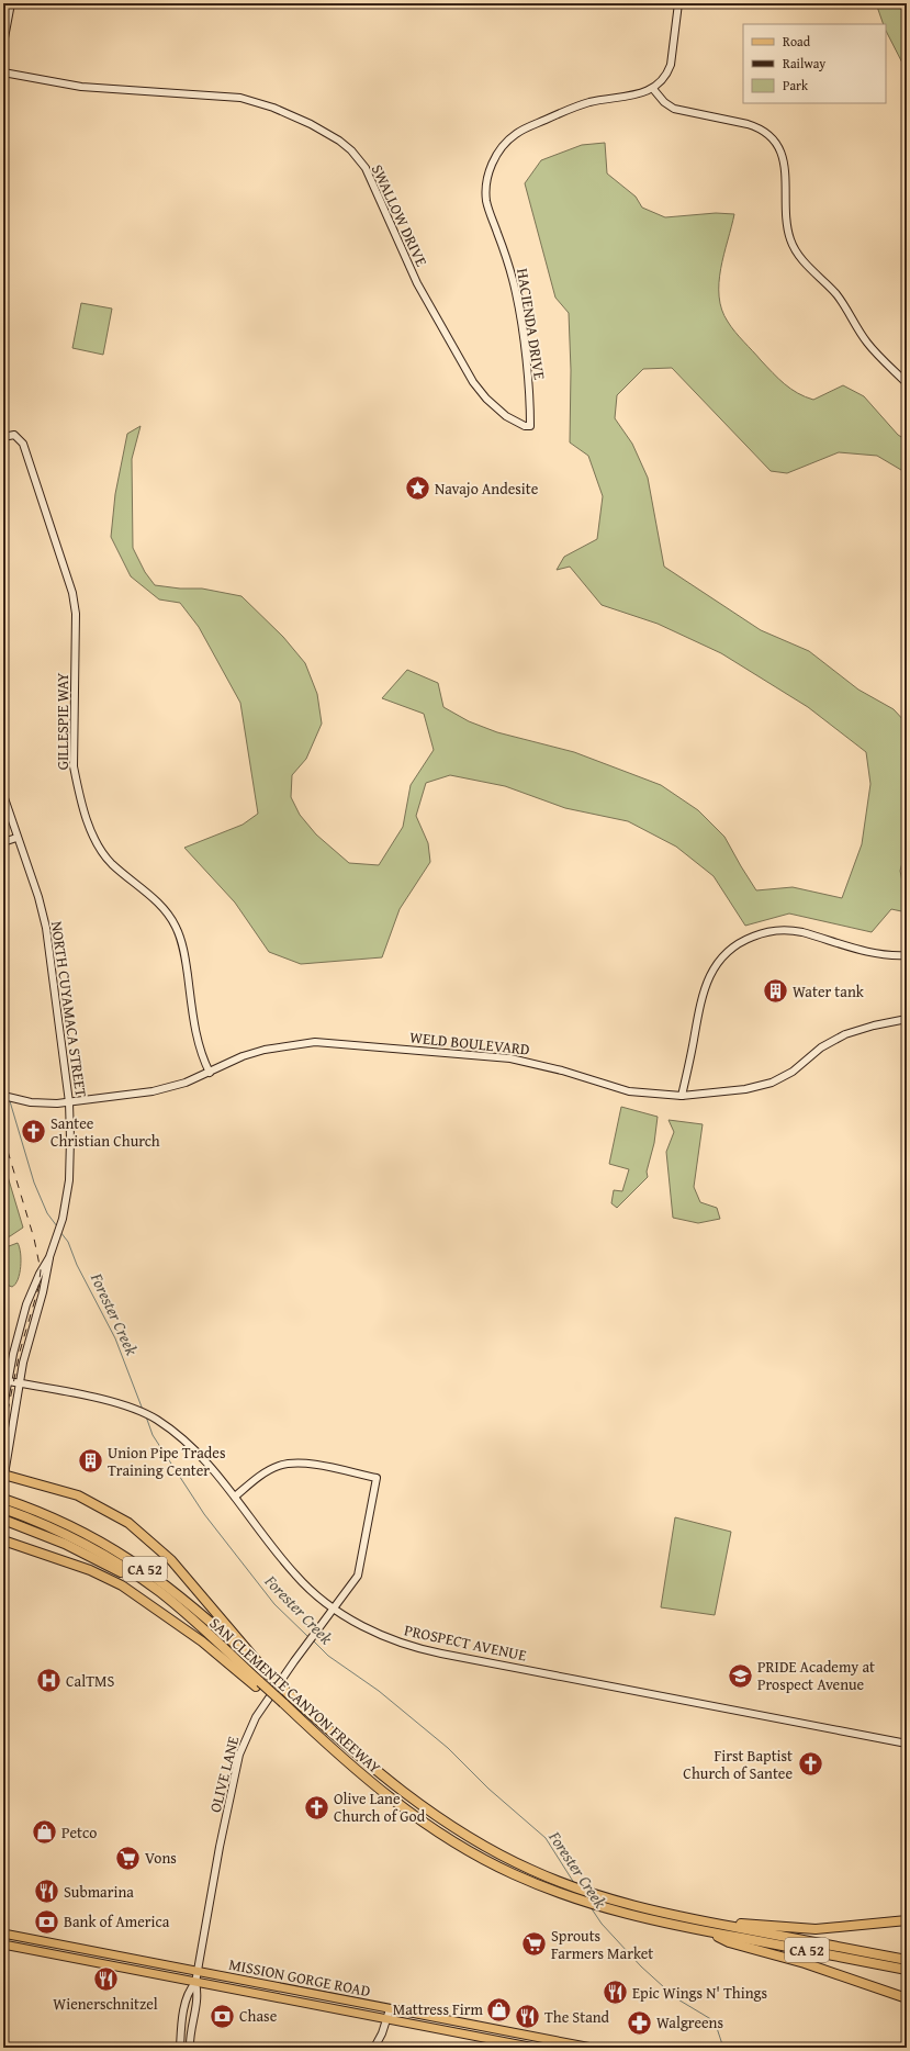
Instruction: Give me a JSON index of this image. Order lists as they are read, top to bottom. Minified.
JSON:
{"streets":{"highway":["CA 52","SAN CLEMENTE CANYON FREEWAY"],"main road":["SWALLOW DRIVE","HACIENDA DRIVE","GILLESPIE WAY","NORTH CUYAMACA STREET","WELD BOULEVARD","PROSPECT AVENUE","OLIVE LANE","MISSION GORGE ROAD"]},"crossings":[["SWALLOW DRIVE","HACIENDA DRIVE"],["GILLESPIE WAY","WELD BOULEVARD"],["NORTH CUYAMACA STREET","WELD BOULEVARD"],["NORTH CUYAMACA STREET","PROSPECT AVENUE"],["PROSPECT AVENUE","OLIVE LANE"],["OLIVE LANE","MISSION GORGE ROAD"]],"water":["Forester Creek"],"places":{"place":["Navajo Andesite"],"building":["Water tank","Union Pipe Trades Training Center"],"church":["Santee Christian Church","First Baptist Church of Santee","Olive Lane Church of God"],"school or university":["PRIDE Academy at Prospect Avenue"],"hospital":["CalTMS"],"shop":["Petco","Mattress Firm"],"supermarket":["Vons","Sprouts Farmers Market"],"restaurant":["Submarina","Wienerschnitzel","Epic Wings N' Things","The Stand"],"bank":["Bank of America","Chase"],"pharmacy":["Walgreens"]},"legend":["Road","Railway","Park"]}
